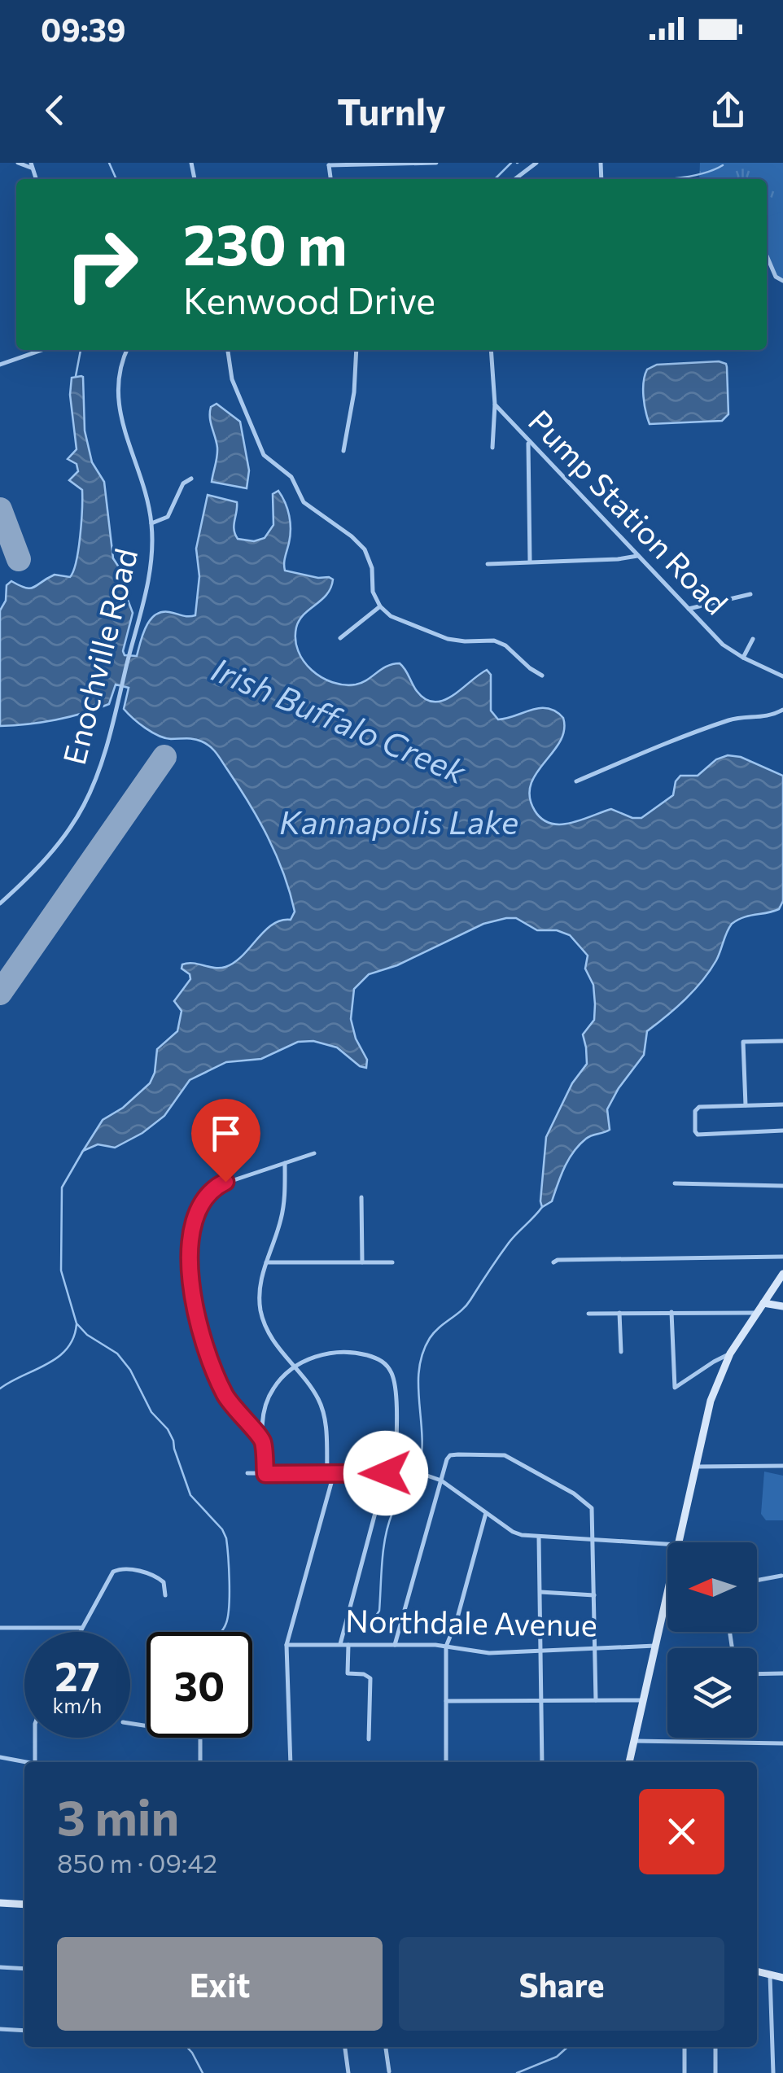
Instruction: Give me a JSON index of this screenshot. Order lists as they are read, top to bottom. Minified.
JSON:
{"streets":{"street":["Pump Station Road","Enochville Road","Northdale Avenue"]},"water":["Irish Buffalo Creek","Kannapolis Lake"],"north":"left","page":{"status":"09:39","header":"Turnly","turn":["230 m","Kenwood Drive"],"speed":"27 km/h","limit":"30","heading":["3 min","850 m · 09:42"],"buttons":["Exit","Share"]}}
